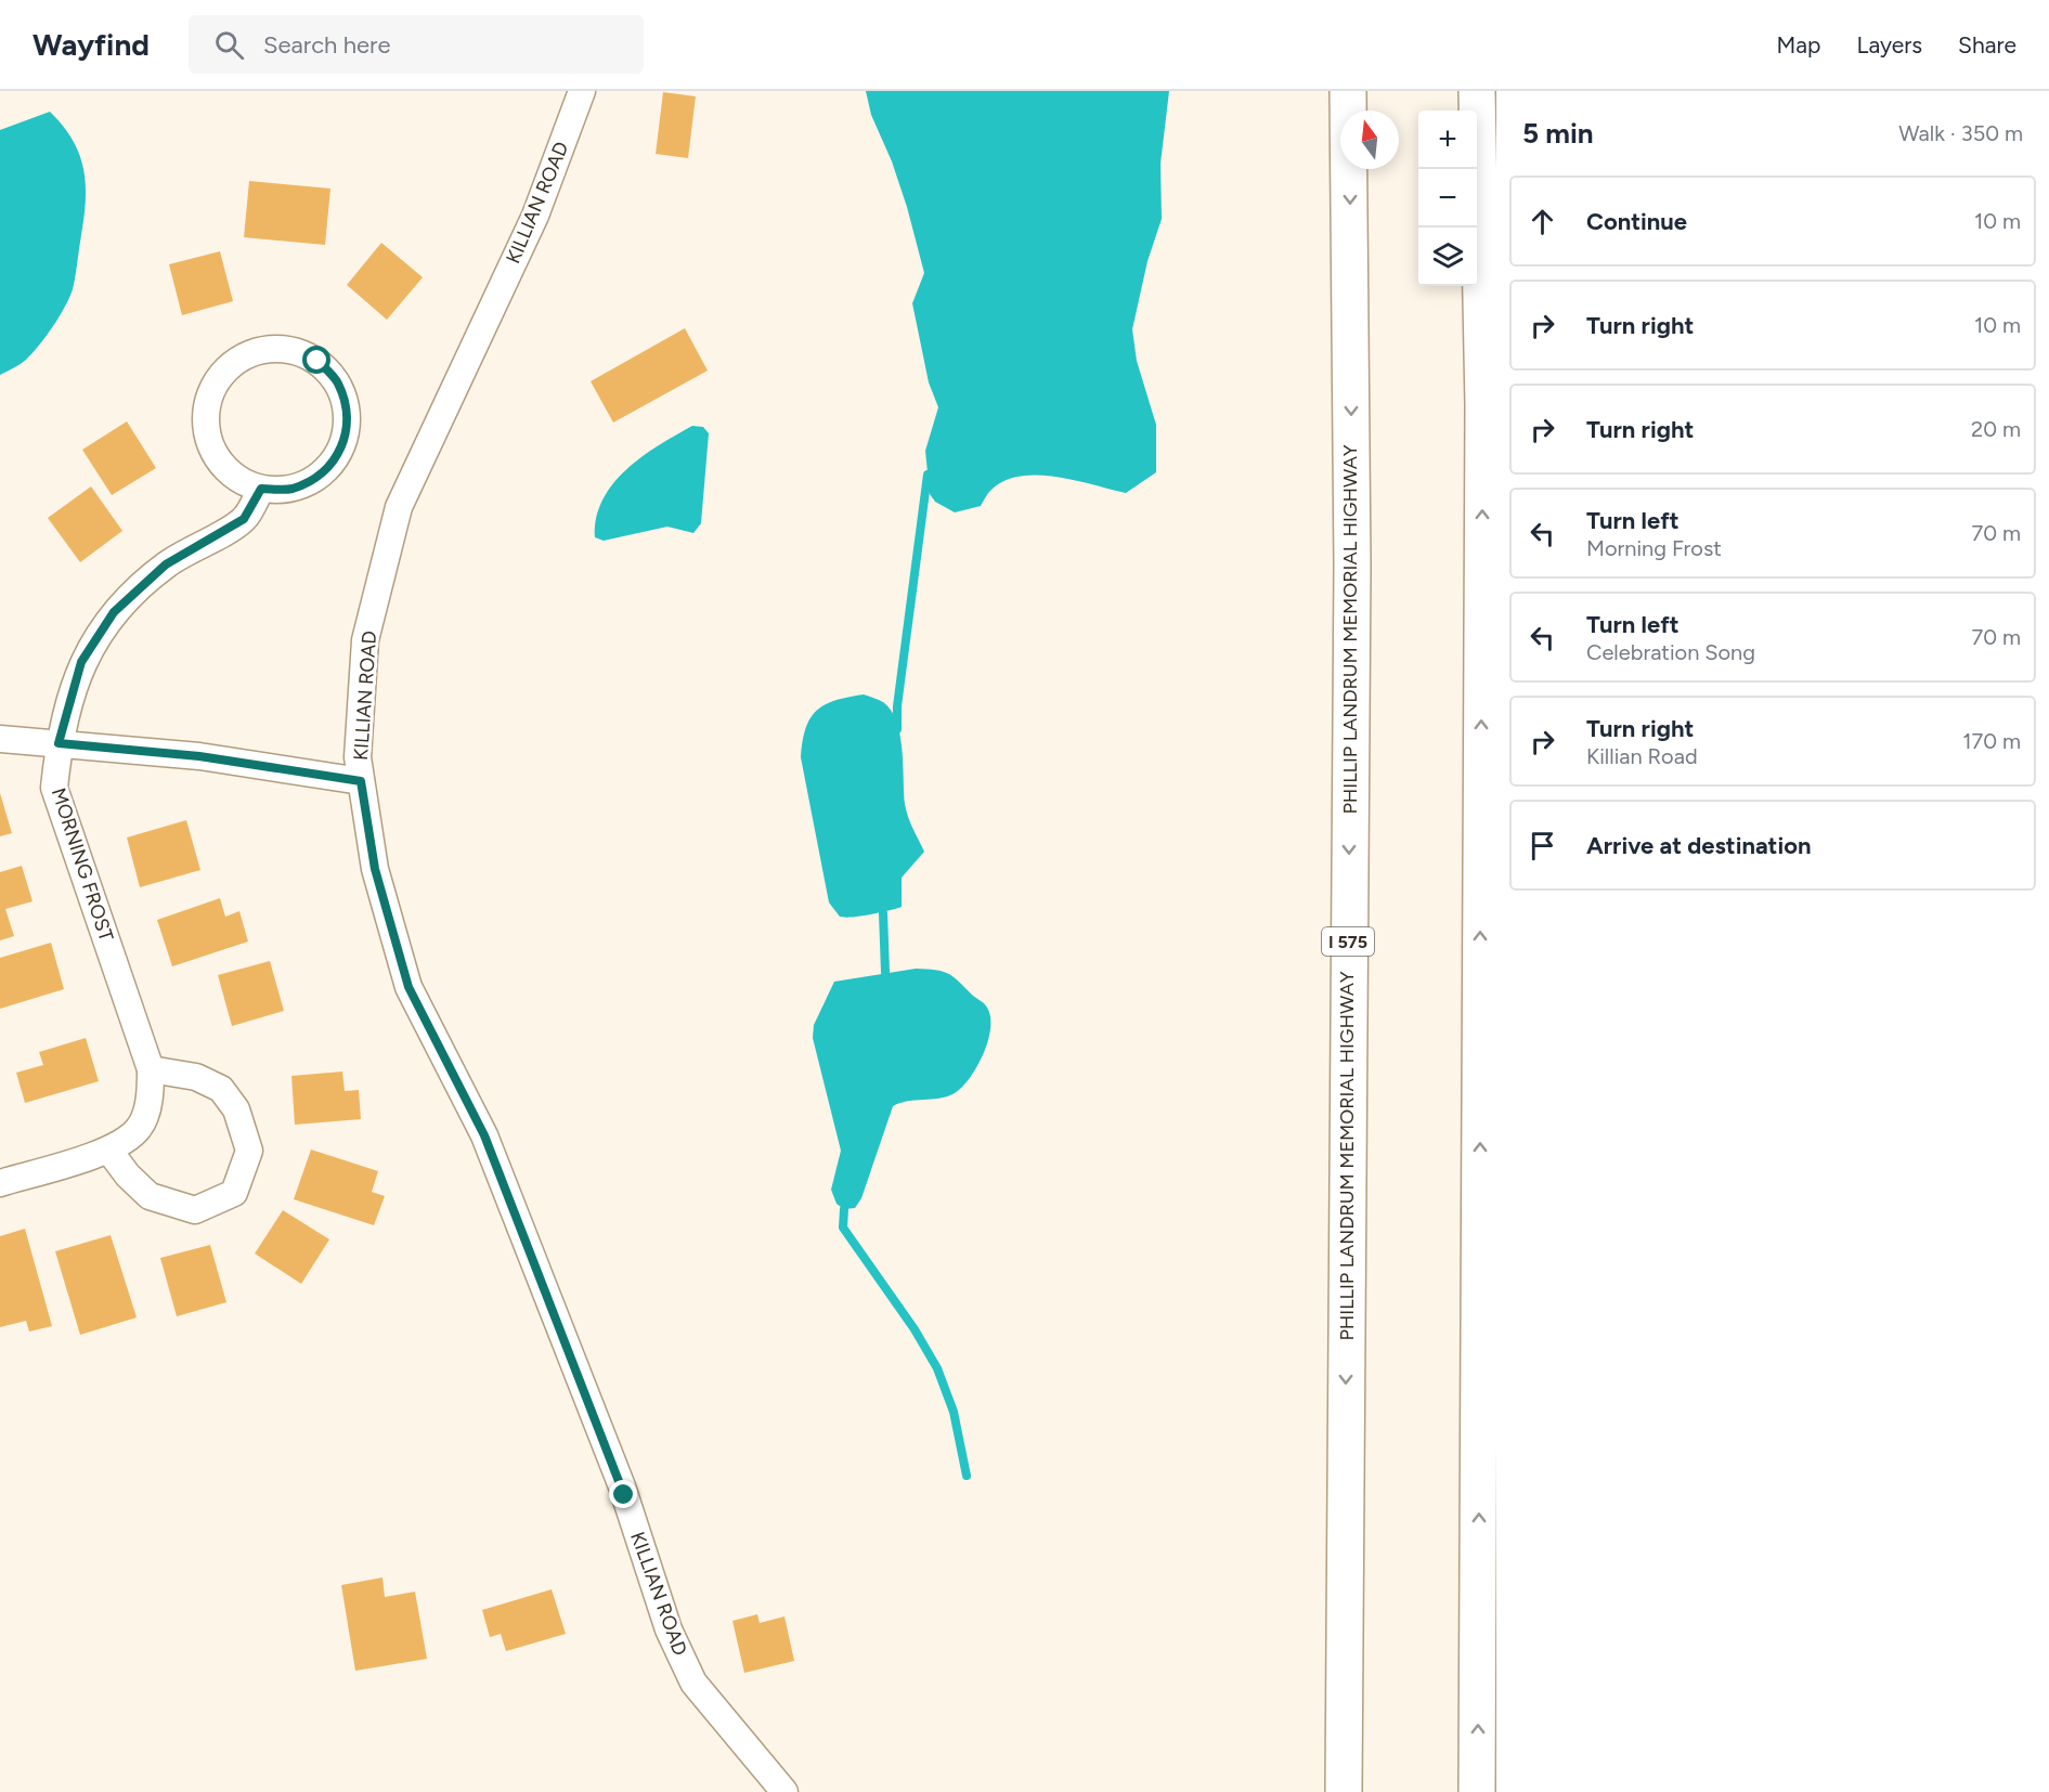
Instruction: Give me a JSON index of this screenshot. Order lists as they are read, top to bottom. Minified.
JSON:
{"streets":{"highway":["PHILLIP LANDRUM MEMORIAL HIGHWAY","I 575"],"street":["KILLIAN ROAD","MORNING FROST"]},"north":"top","page":{"header":"Wayfind","search":"Search here","nav":["Map","Layers","Share"],"heading":["5 min","Walk · 350 m"],"map_buttons":["+","−"],"list":[["Continue","10 m"],["Turn right","10 m"],["Turn right","20 m"],["Turn left","Morning Frost","70 m"],["Turn left","Celebration Song","70 m"],["Turn right","Killian Road","170 m"],"Arrive at destination"]}}
